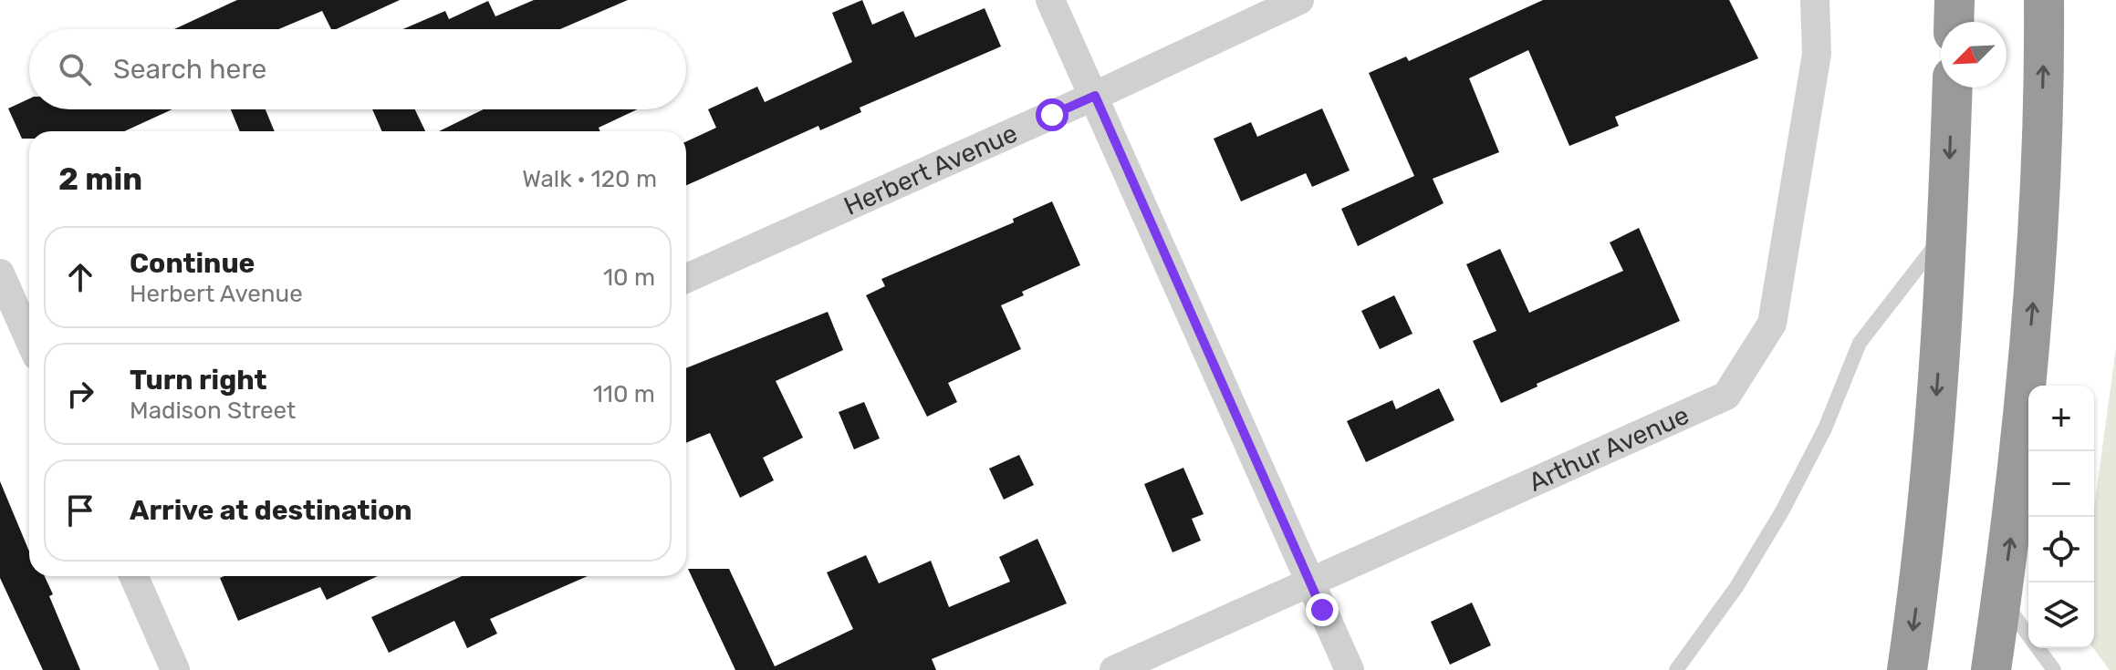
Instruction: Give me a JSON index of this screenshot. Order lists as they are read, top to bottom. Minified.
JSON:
{"streets":{"street":["Herbert Avenue","Arthur Avenue"]},"north":"bottom left","page":{"search":"Search here","heading":["2 min","Walk · 120 m"],"list":[["Continue","Herbert Avenue","10 m"],["Turn right","Madison Street","110 m"],"Arrive at destination"],"map_buttons":["+","−"]}}
